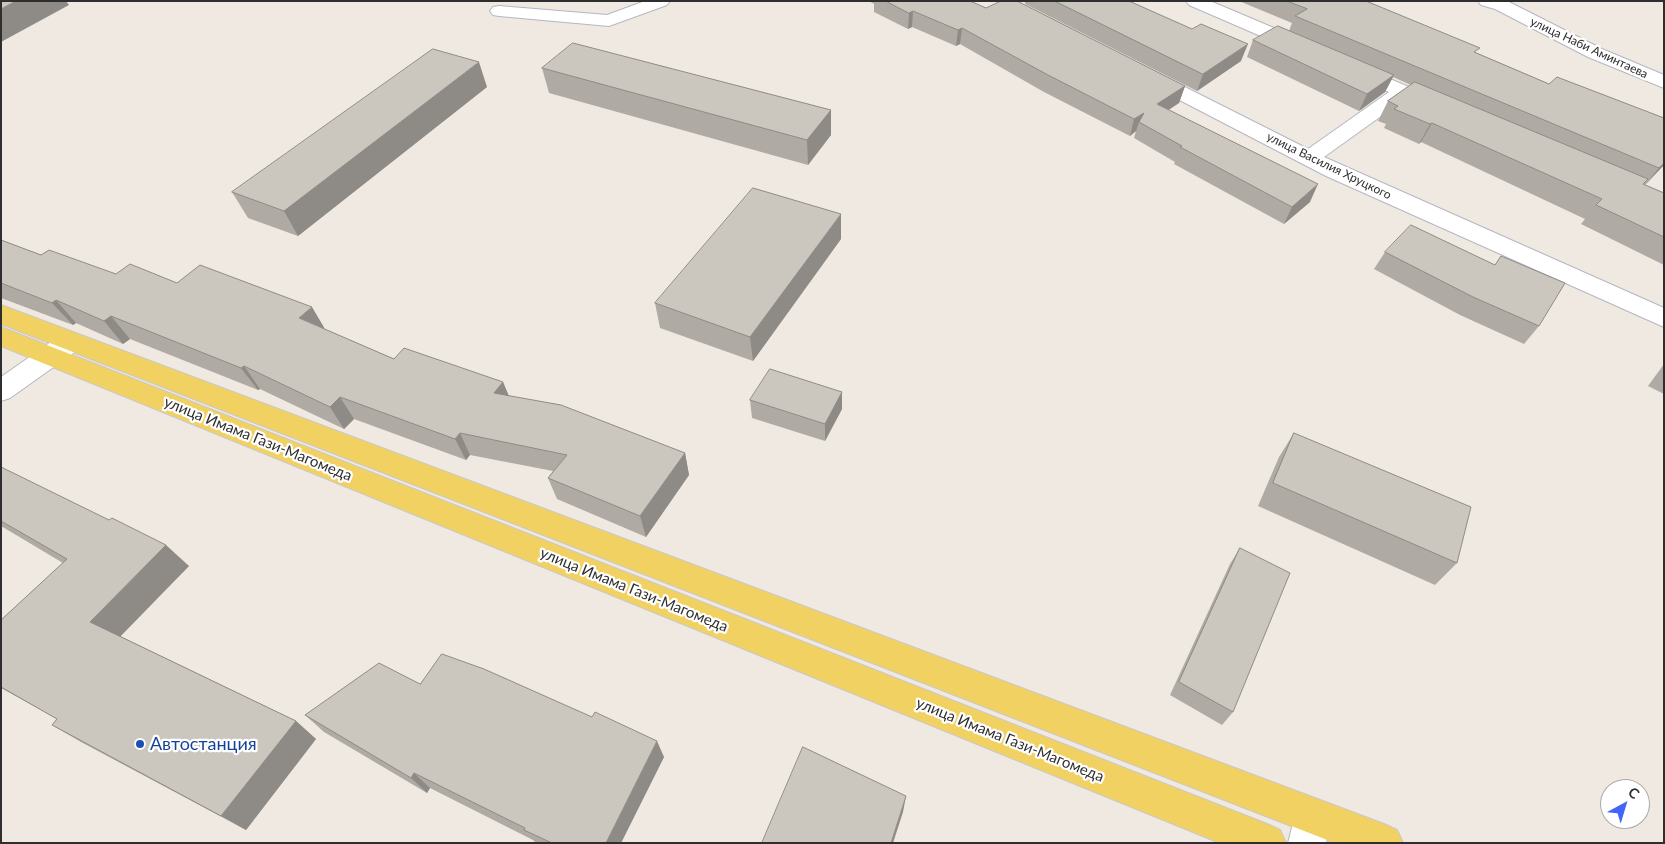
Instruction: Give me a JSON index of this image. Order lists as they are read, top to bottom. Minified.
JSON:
{"streets":{"main road":["улица Имама Гази-Магомеда"],"street":["улица Наби Аминтаева","улица Василия Хруцкого"]},"places":["Автостанция"],"north":"top right"}
